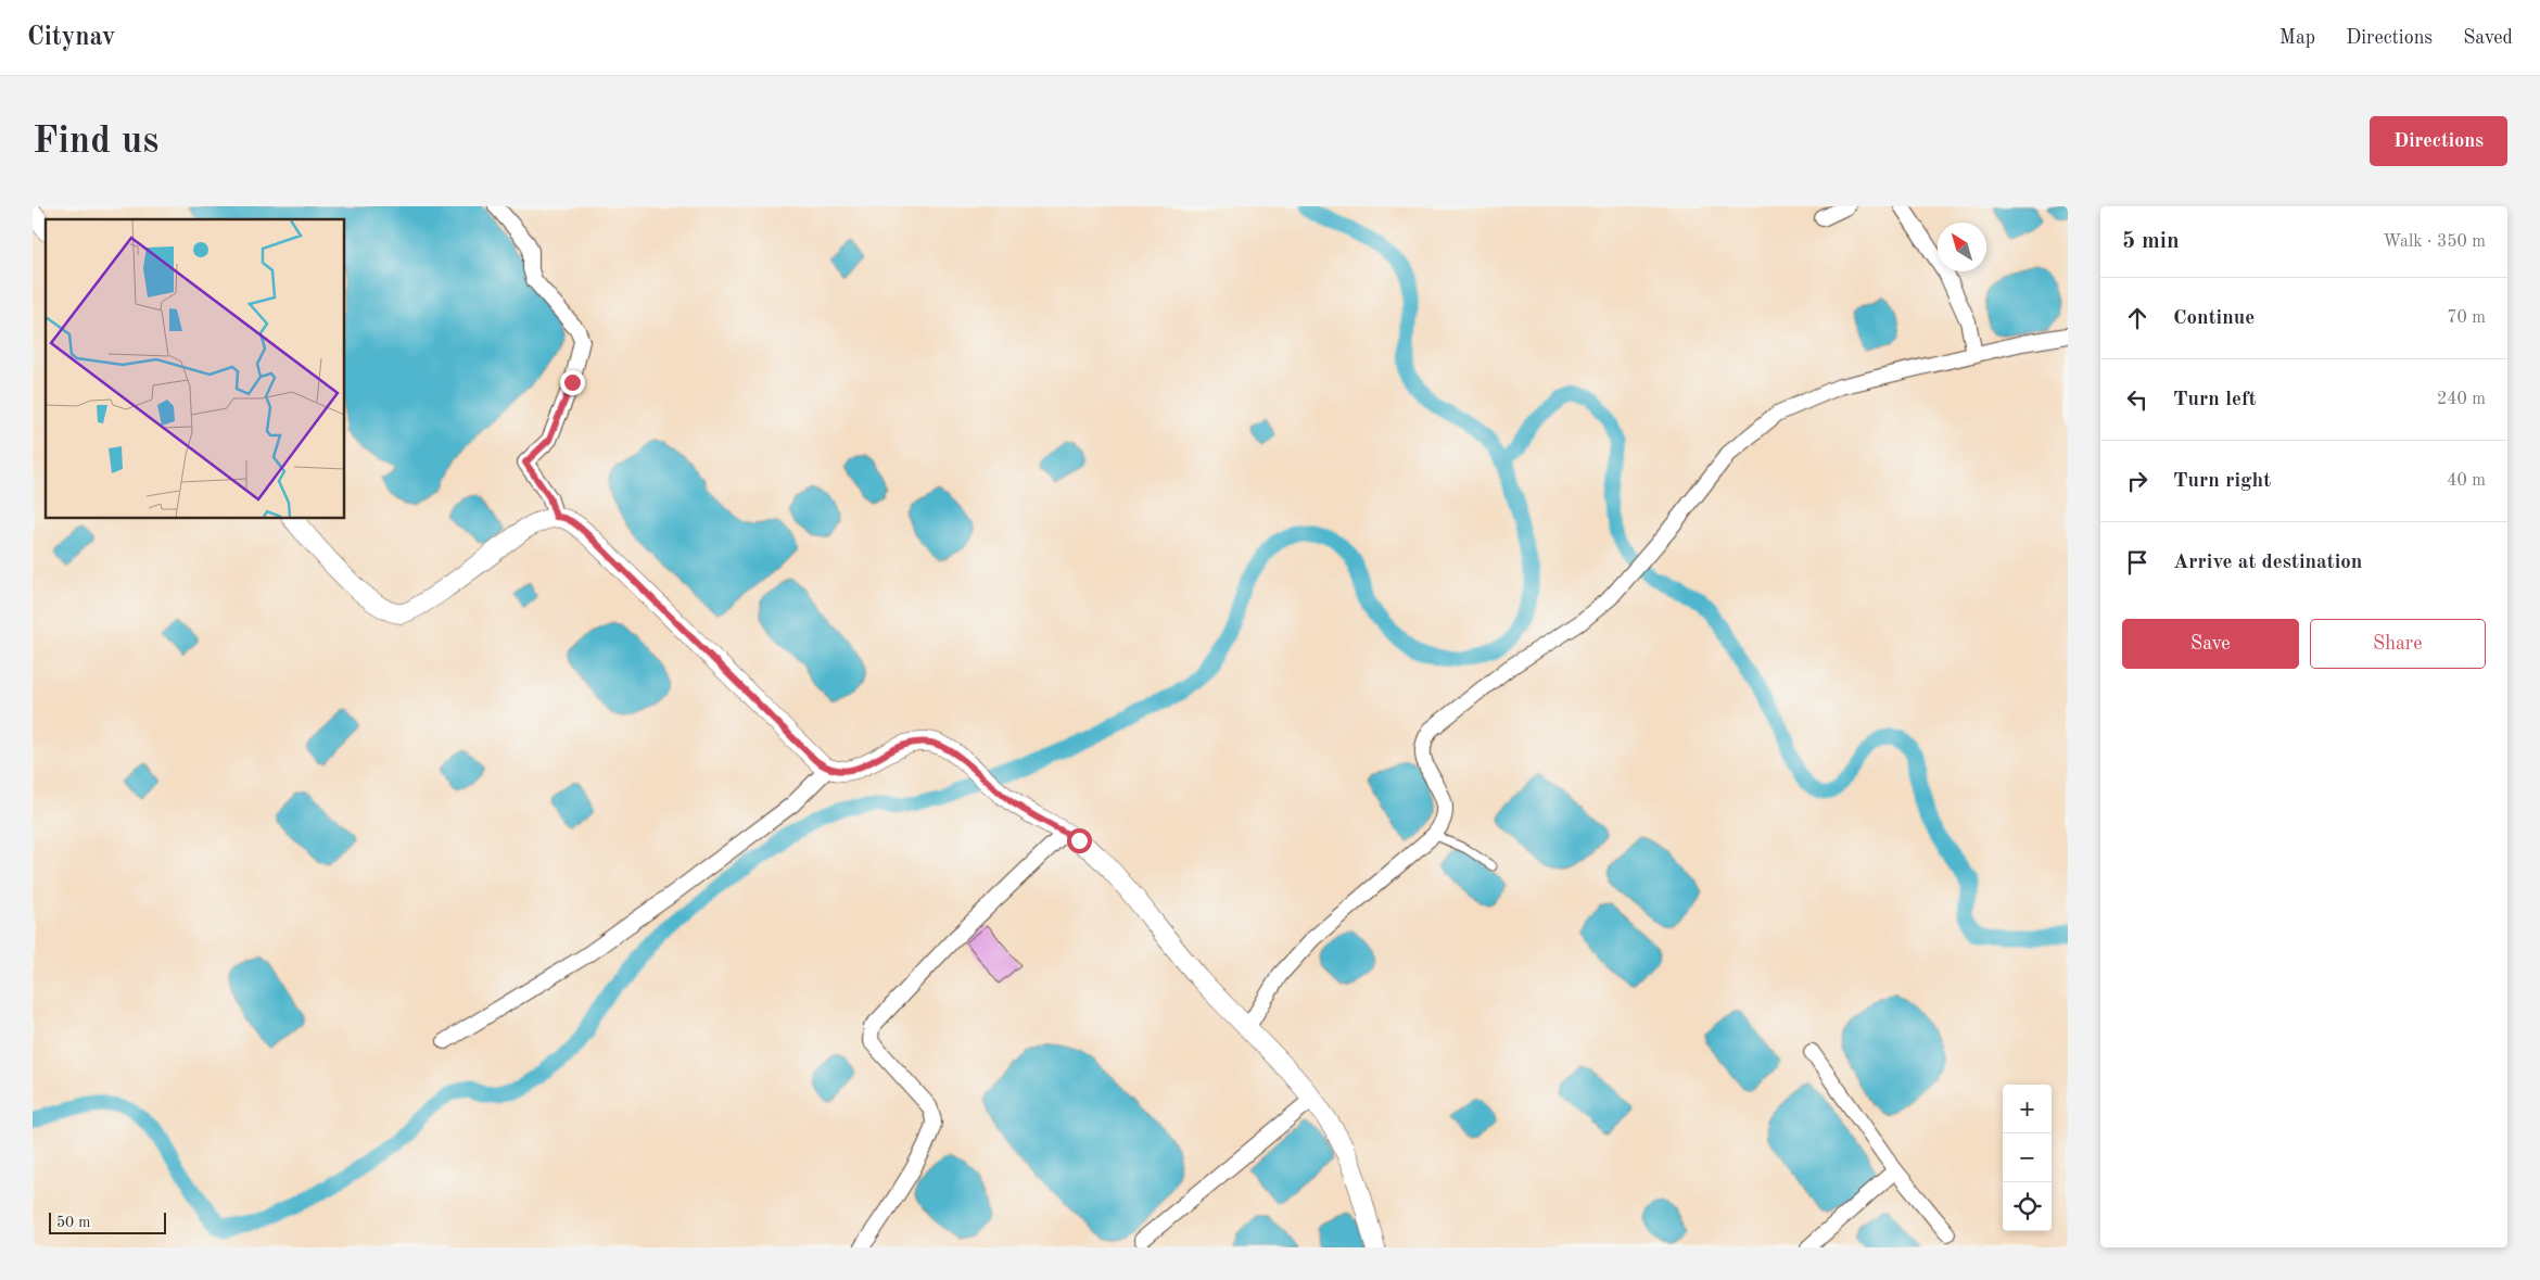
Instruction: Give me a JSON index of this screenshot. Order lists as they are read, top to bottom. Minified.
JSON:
{"scale_bar":"50 m","north":"top left","page":{"header":"Citynav","nav":["Map","Directions","Saved"],"buttons":["Directions",["Save","Share"]],"title":"Find us","heading":["5 min","Walk · 350 m"],"list":[["Continue","70 m"],["Turn left","240 m"],["Turn right","40 m"],"Arrive at destination"],"map_buttons":["+","−"],"scale":"50 m"}}
